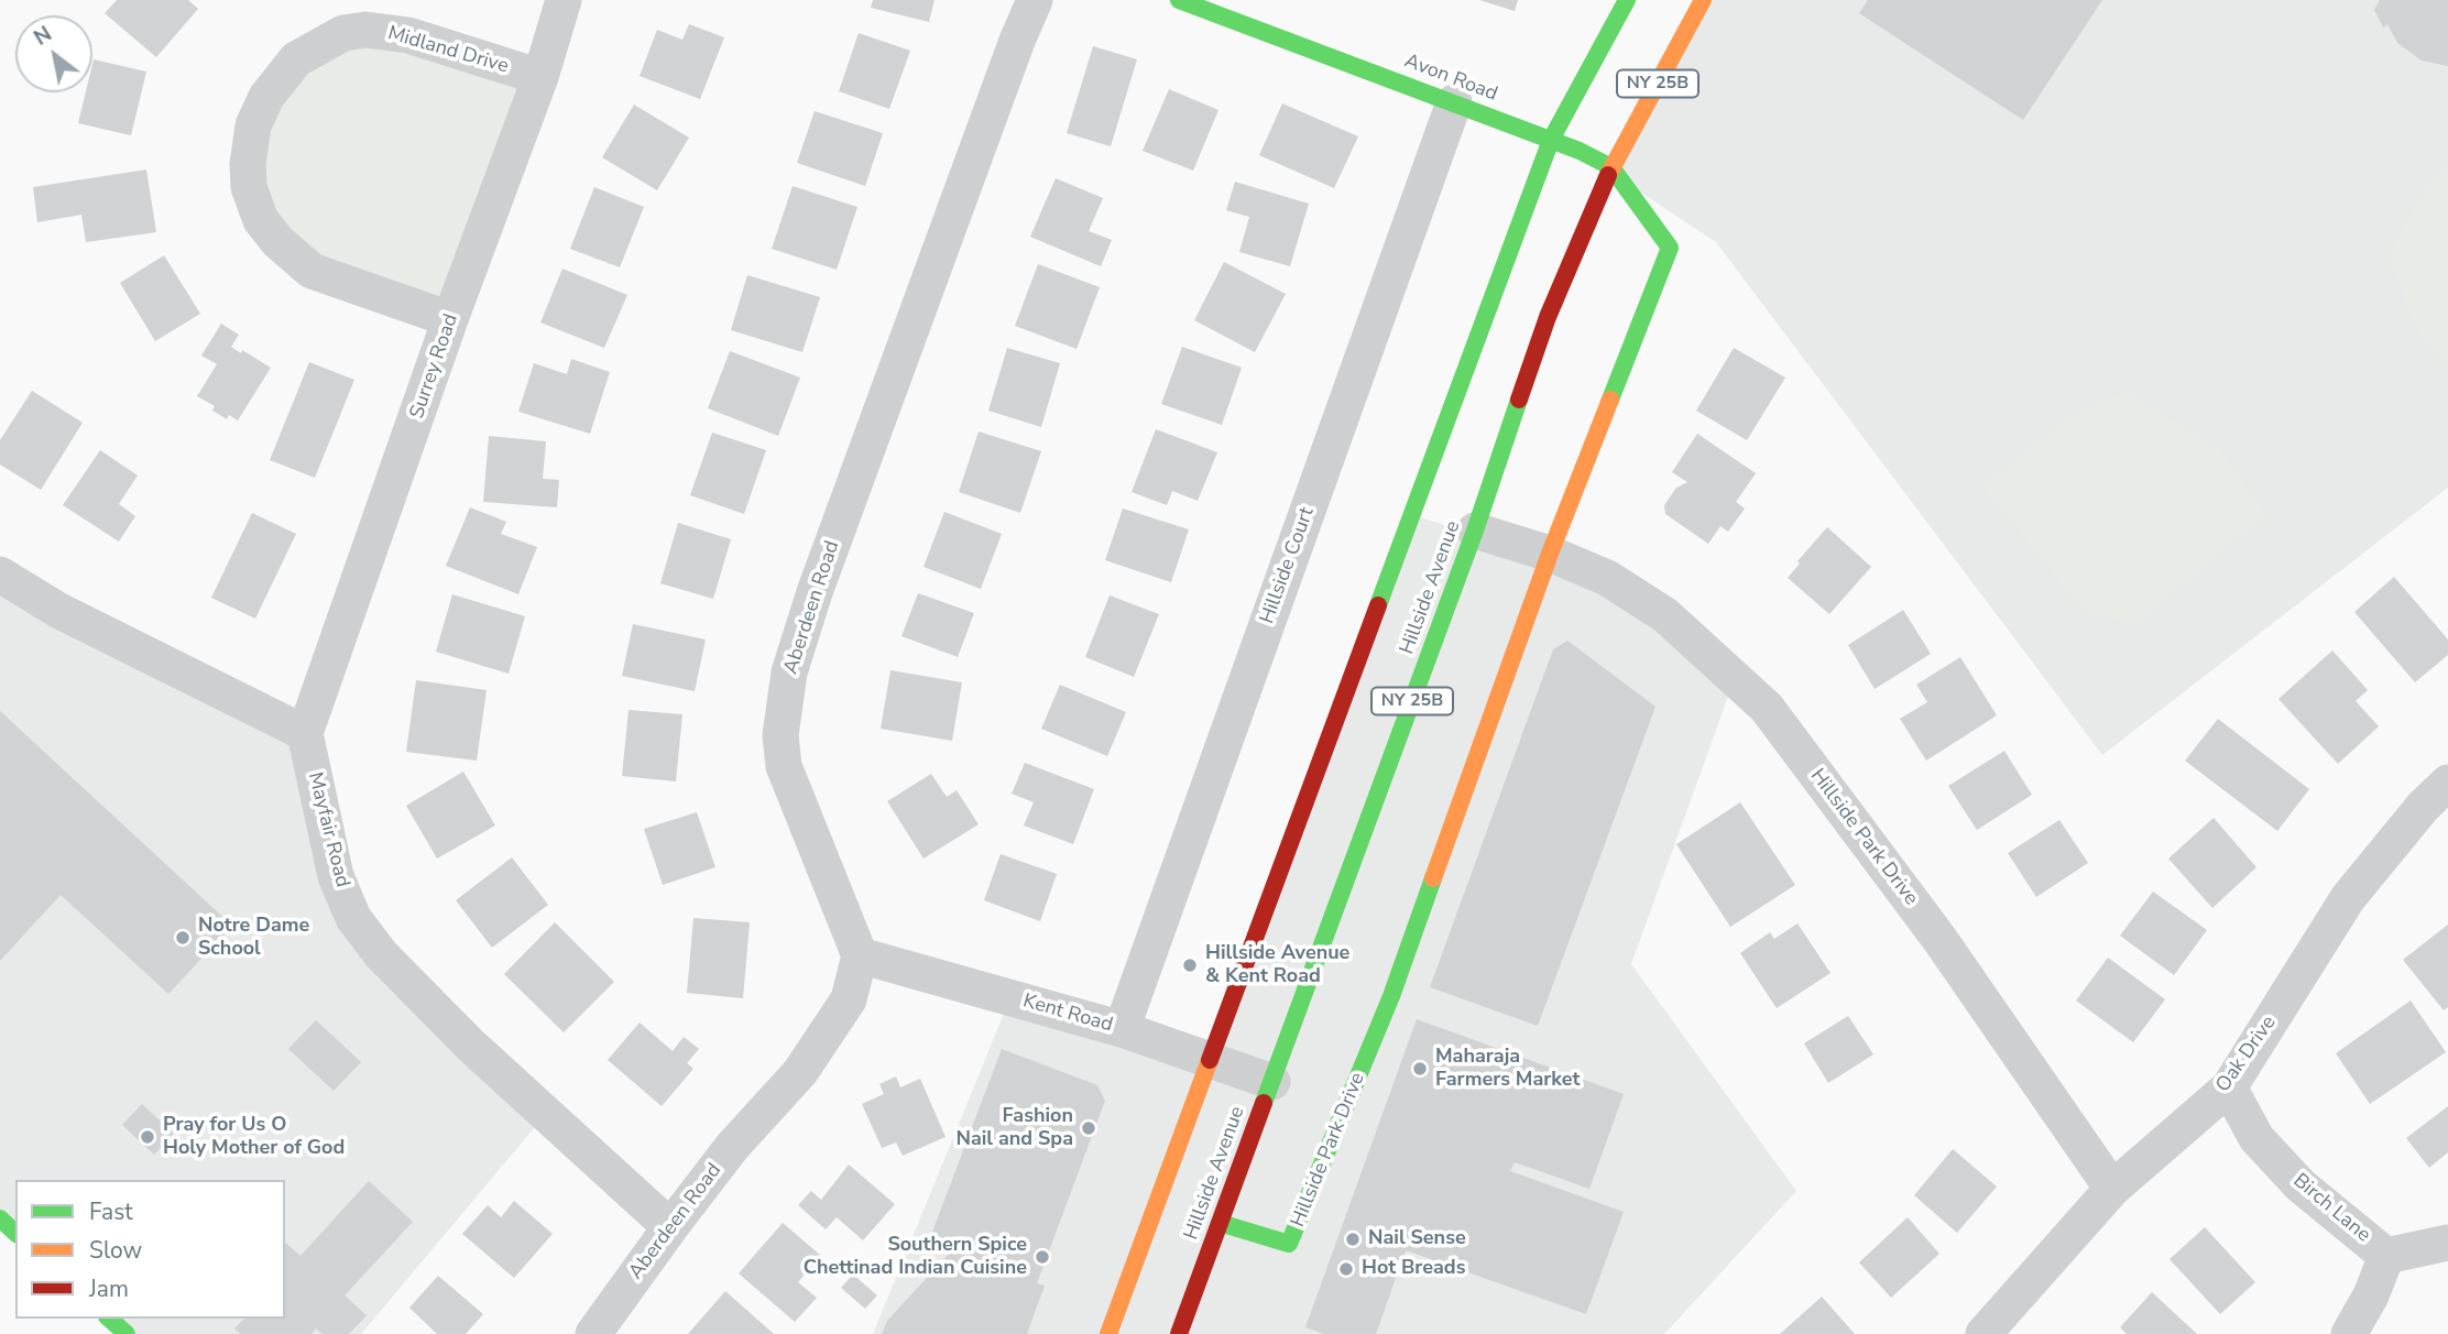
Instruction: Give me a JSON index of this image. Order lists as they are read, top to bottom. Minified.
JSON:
{"streets":{"main road":["Avon Road","NY 25B","Hillside Avenue","Hillside Park Drive"],"street":["Midland Drive","Surrey Road","Hillside Court","Aberdeen Road","Mayfair Road","Kent Road","Oak Drive","Birch Lane"]},"crossings":[["Midland Drive","Surrey Road"],["Avon Road","NY 25B"],["Avon Road","Hillside Court"],["Avon Road","Hillside Avenue"],["Avon Road","Hillside Park Drive"],["NY 25B","Kent Road"],["Surrey Road","Mayfair Road"],["Hillside Court","Kent Road"],["Hillside Avenue","Hillside Park Drive"],["Hillside Avenue","Kent Road"],["Aberdeen Road","Mayfair Road"],["Aberdeen Road","Kent Road"],["Hillside Park Drive","Oak Drive"],["Oak Drive","Birch Lane"]],"places":["Notre Dame School","Hillside Avenue & Kent Road","Maharaja Farmers Market","Fashion Nail and Spa","Pray for Us O Holy Mother of God","Nail Sense","Southern Spice Chettinad Indian Cuisine","Hot Breads"],"legend":["Fast","Slow","Jam"],"north":"top left"}
